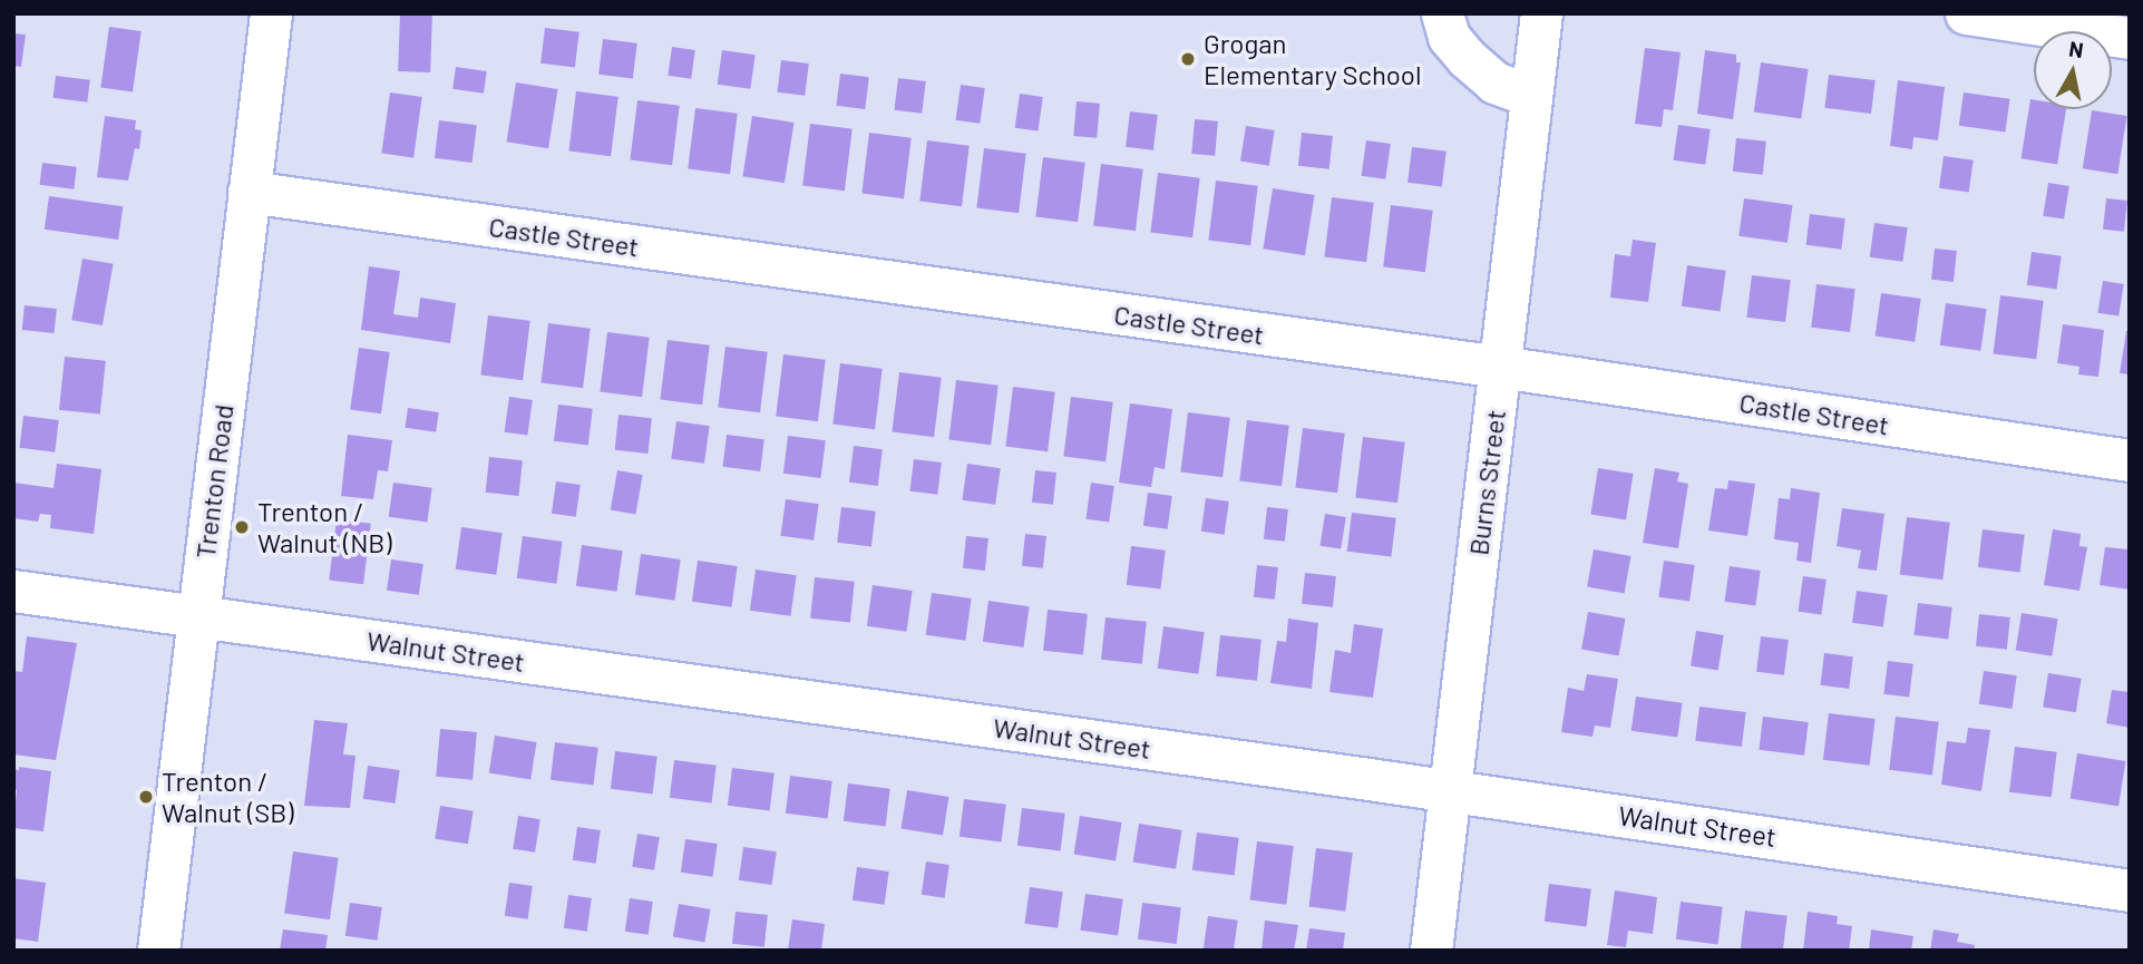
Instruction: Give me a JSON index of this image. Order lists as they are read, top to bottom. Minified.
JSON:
{"streets":{"street":["Castle Street","Trenton Road","Burns Street","Walnut Street"]},"crossings":[["Castle Street","Trenton Road"],["Castle Street","Burns Street"],["Trenton Road","Walnut Street"],["Burns Street","Walnut Street"]],"places":["Grogan Elementary School","Trenton / Walnut (NB)","Trenton / Walnut (SB)"],"north":"top"}
